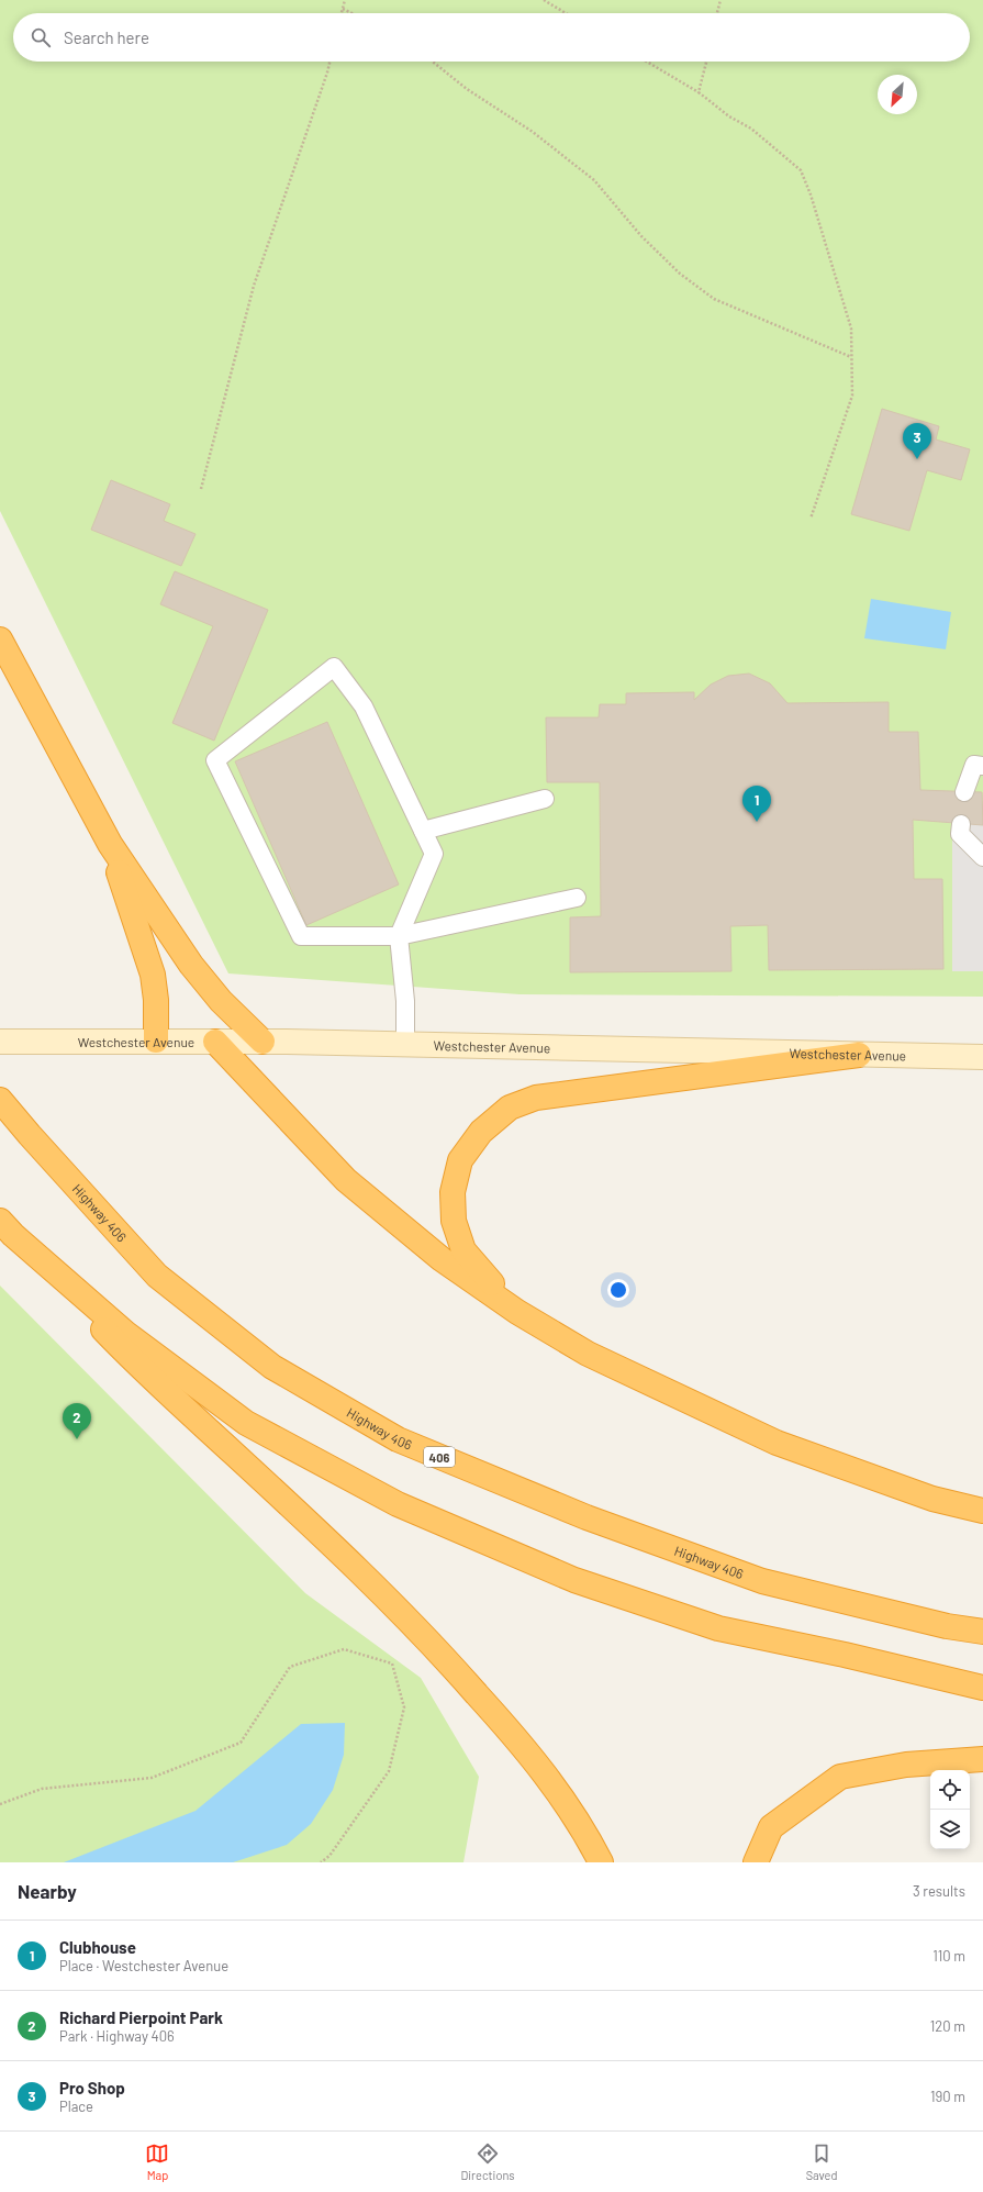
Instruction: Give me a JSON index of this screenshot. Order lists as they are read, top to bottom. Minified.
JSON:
{"streets":{"highway":["Highway 406","406"],"main road":["Westchester Avenue"]},"north":"bottom left","page":{"search":"Search here","pins":["3","1","2"],"heading":["Nearby","3 results"],"list":[{"mark":"1","name":"Clubhouse","note":"Place · Westchester Avenue","value":"110 m"},{"mark":"2","name":"Richard Pierpoint Park","note":"Park · Highway 406","value":"120 m"},{"mark":"3","name":"Pro Shop","note":"Place","value":"190 m"}],"nav":["Map","Directions","Saved"]}}
